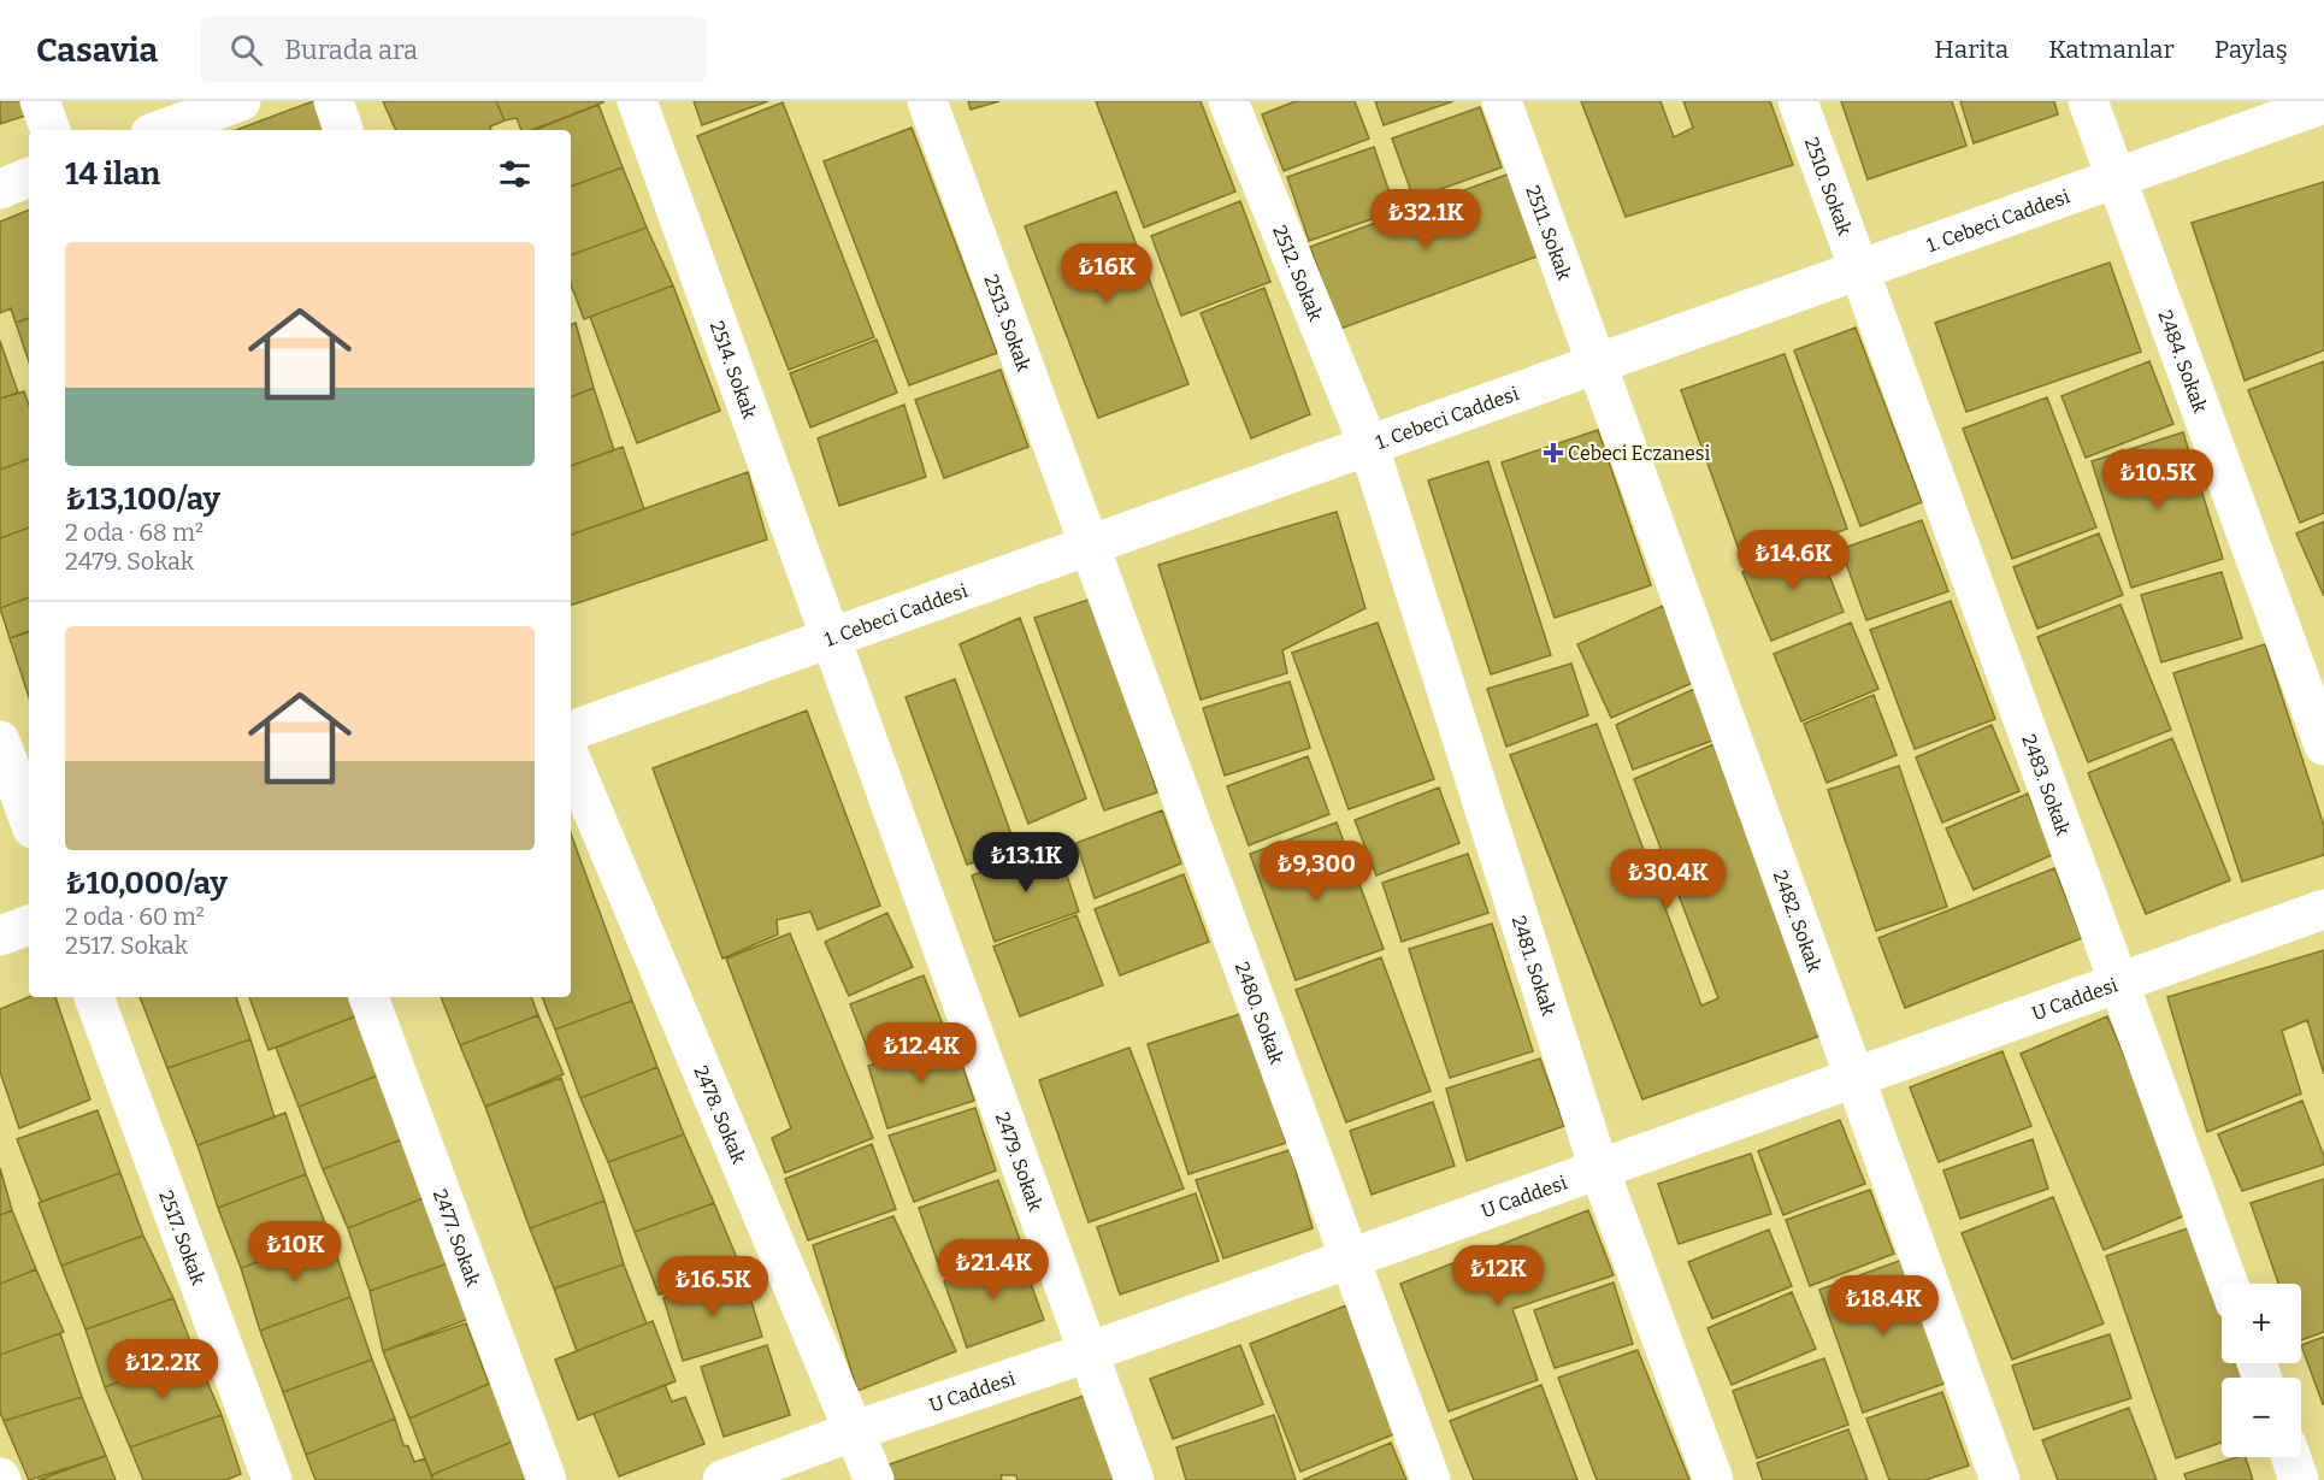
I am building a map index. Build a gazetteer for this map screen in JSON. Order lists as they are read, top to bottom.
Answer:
{
  "streets": {
    "street": [
      "2510. Sokak",
      "1. Cebeci Caddesi",
      "2511. Sokak",
      "2512. Sokak",
      "2513. Sokak",
      "2484. Sokak",
      "2514. Sokak",
      "2483. Sokak",
      "2482. Sokak",
      "2481. Sokak",
      "U Caddesi",
      "2480. Sokak",
      "2478. Sokak",
      "2479. Sokak",
      "2517. Sokak",
      "2477. Sokak"
    ]
  },
  "crossings": [
    ["2510. Sokak", "1. Cebeci Caddesi"],
    ["2510. Sokak", "2483. Sokak"],
    ["1. Cebeci Caddesi", "2511. Sokak"],
    ["1. Cebeci Caddesi", "2512. Sokak"],
    ["1. Cebeci Caddesi", "2513. Sokak"],
    ["1. Cebeci Caddesi", "2484. Sokak"],
    ["1. Cebeci Caddesi", "2514. Sokak"],
    ["1. Cebeci Caddesi", "2483. Sokak"],
    ["1. Cebeci Caddesi", "2482. Sokak"],
    ["1. Cebeci Caddesi", "2481. Sokak"],
    ["1. Cebeci Caddesi", "2480. Sokak"],
    ["1. Cebeci Caddesi", "2479. Sokak"],
    ["2511. Sokak", "2482. Sokak"],
    ["2512. Sokak", "2481. Sokak"],
    ["2513. Sokak", "2480. Sokak"],
    ["2514. Sokak", "2479. Sokak"],
    ["2483. Sokak", "U Caddesi"],
    ["2482. Sokak", "U Caddesi"],
    ["2481. Sokak", "U Caddesi"],
    ["U Caddesi", "2480. Sokak"],
    ["U Caddesi", "2478. Sokak"],
    ["U Caddesi", "2479. Sokak"]
  ],
  "places": {
    "health": ["Cebeci Eczanesi"]
  },
  "page": {
    "header": "Casavia",
    "search": "Burada ara",
    "nav": ["Harita", "Katmanlar", "Paylaş"],
    "heading": "14 ilan",
    "price": [
      "₺32.1K",
      "₺16K",
      "₺10.5K",
      "₺14.6K",
      "₺13.1K",
      "₺9,300",
      "₺30.4K",
      "₺12.4K",
      "₺10K",
      "₺21.4K",
      "₺12K",
      "₺16.5K",
      "₺18.4K",
      "₺12.2K"
    ],
    "list": [
      {
        "name": "₺13,100/ay",
        "note": "2 oda · 68 m² · 2479. Sokak"
      },
      {
        "name": "₺10,000/ay",
        "note": "2 oda · 60 m² · 2517. Sokak"
      }
    ],
    "map_buttons": ["+", "−"]
  }
}
